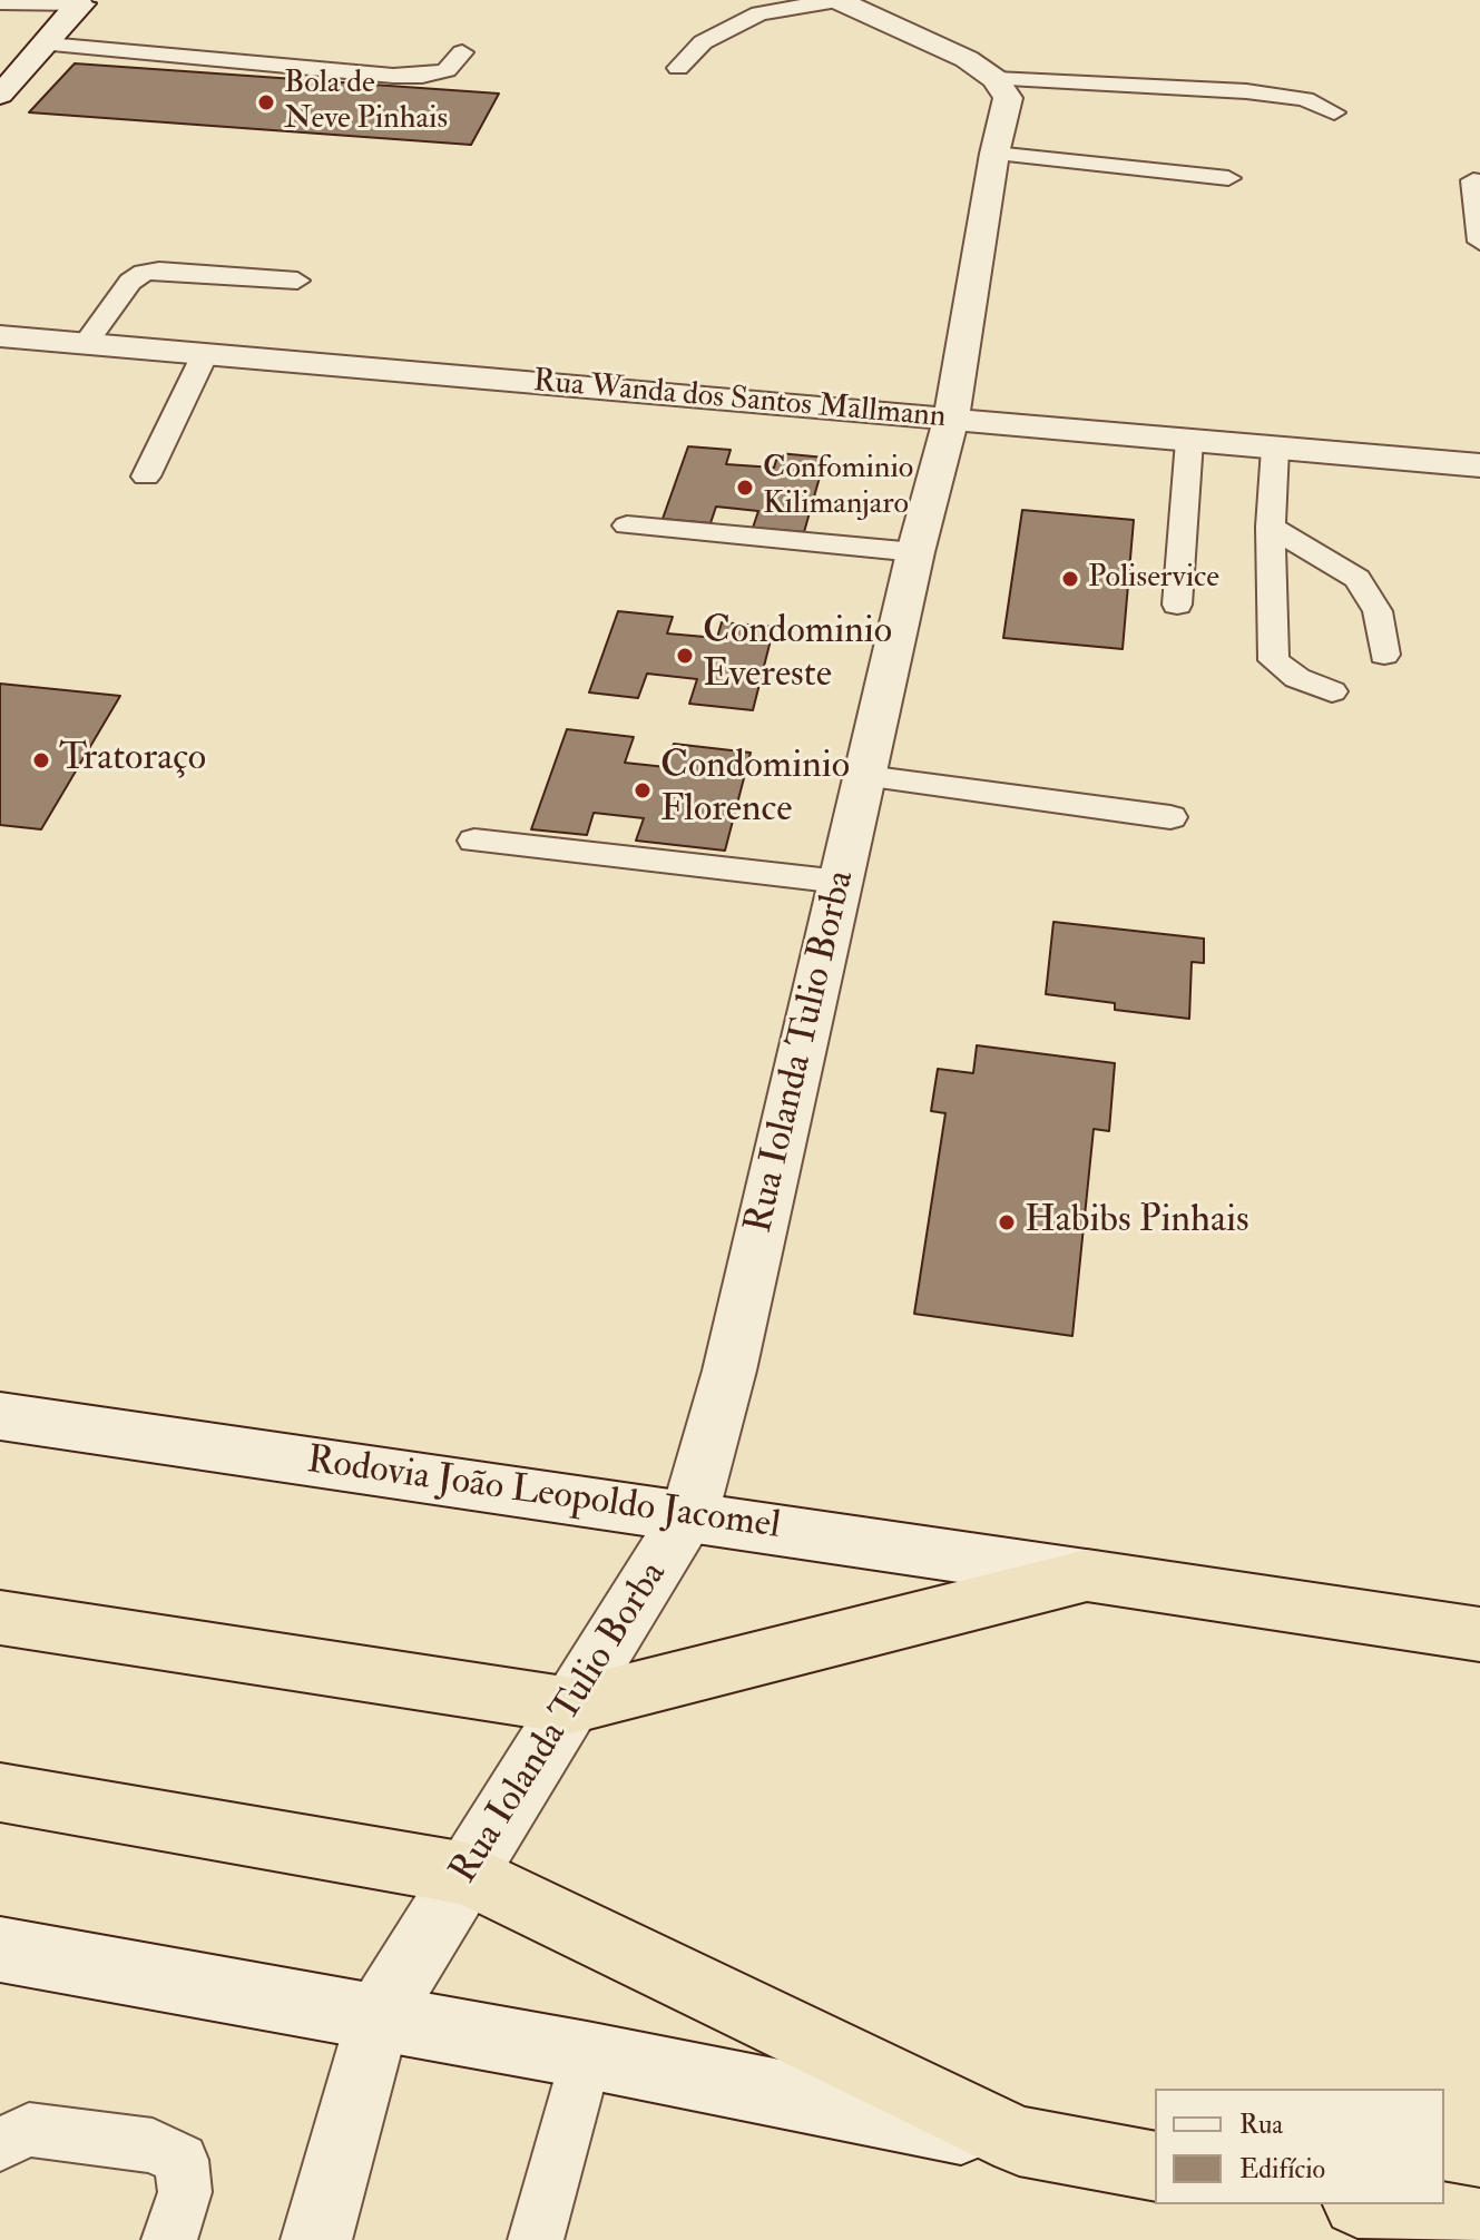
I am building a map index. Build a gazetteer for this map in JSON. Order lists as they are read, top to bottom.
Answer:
{
  "streets": {
    "highway": ["Rodovia João Leopoldo Jacomel"],
    "street": ["Rua Wanda dos Santos Mallmann", "Rua Iolanda Tulio Borba"]
  },
  "crossings": [
    ["Rua Wanda dos Santos Mallmann", "Rua Iolanda Tulio Borba"],
    ["Rua Iolanda Tulio Borba", "Rodovia João Leopoldo Jacomel"]
  ],
  "places": [
    "Bola de Neve Pinhais",
    "Confominio Kilimanjaro",
    "Poliservice",
    "Condominio Evereste",
    "Tratoraço",
    "Condominio Florence",
    "Habibs Pinhais"
  ],
  "legend": ["Rua", "Edifício"]
}
